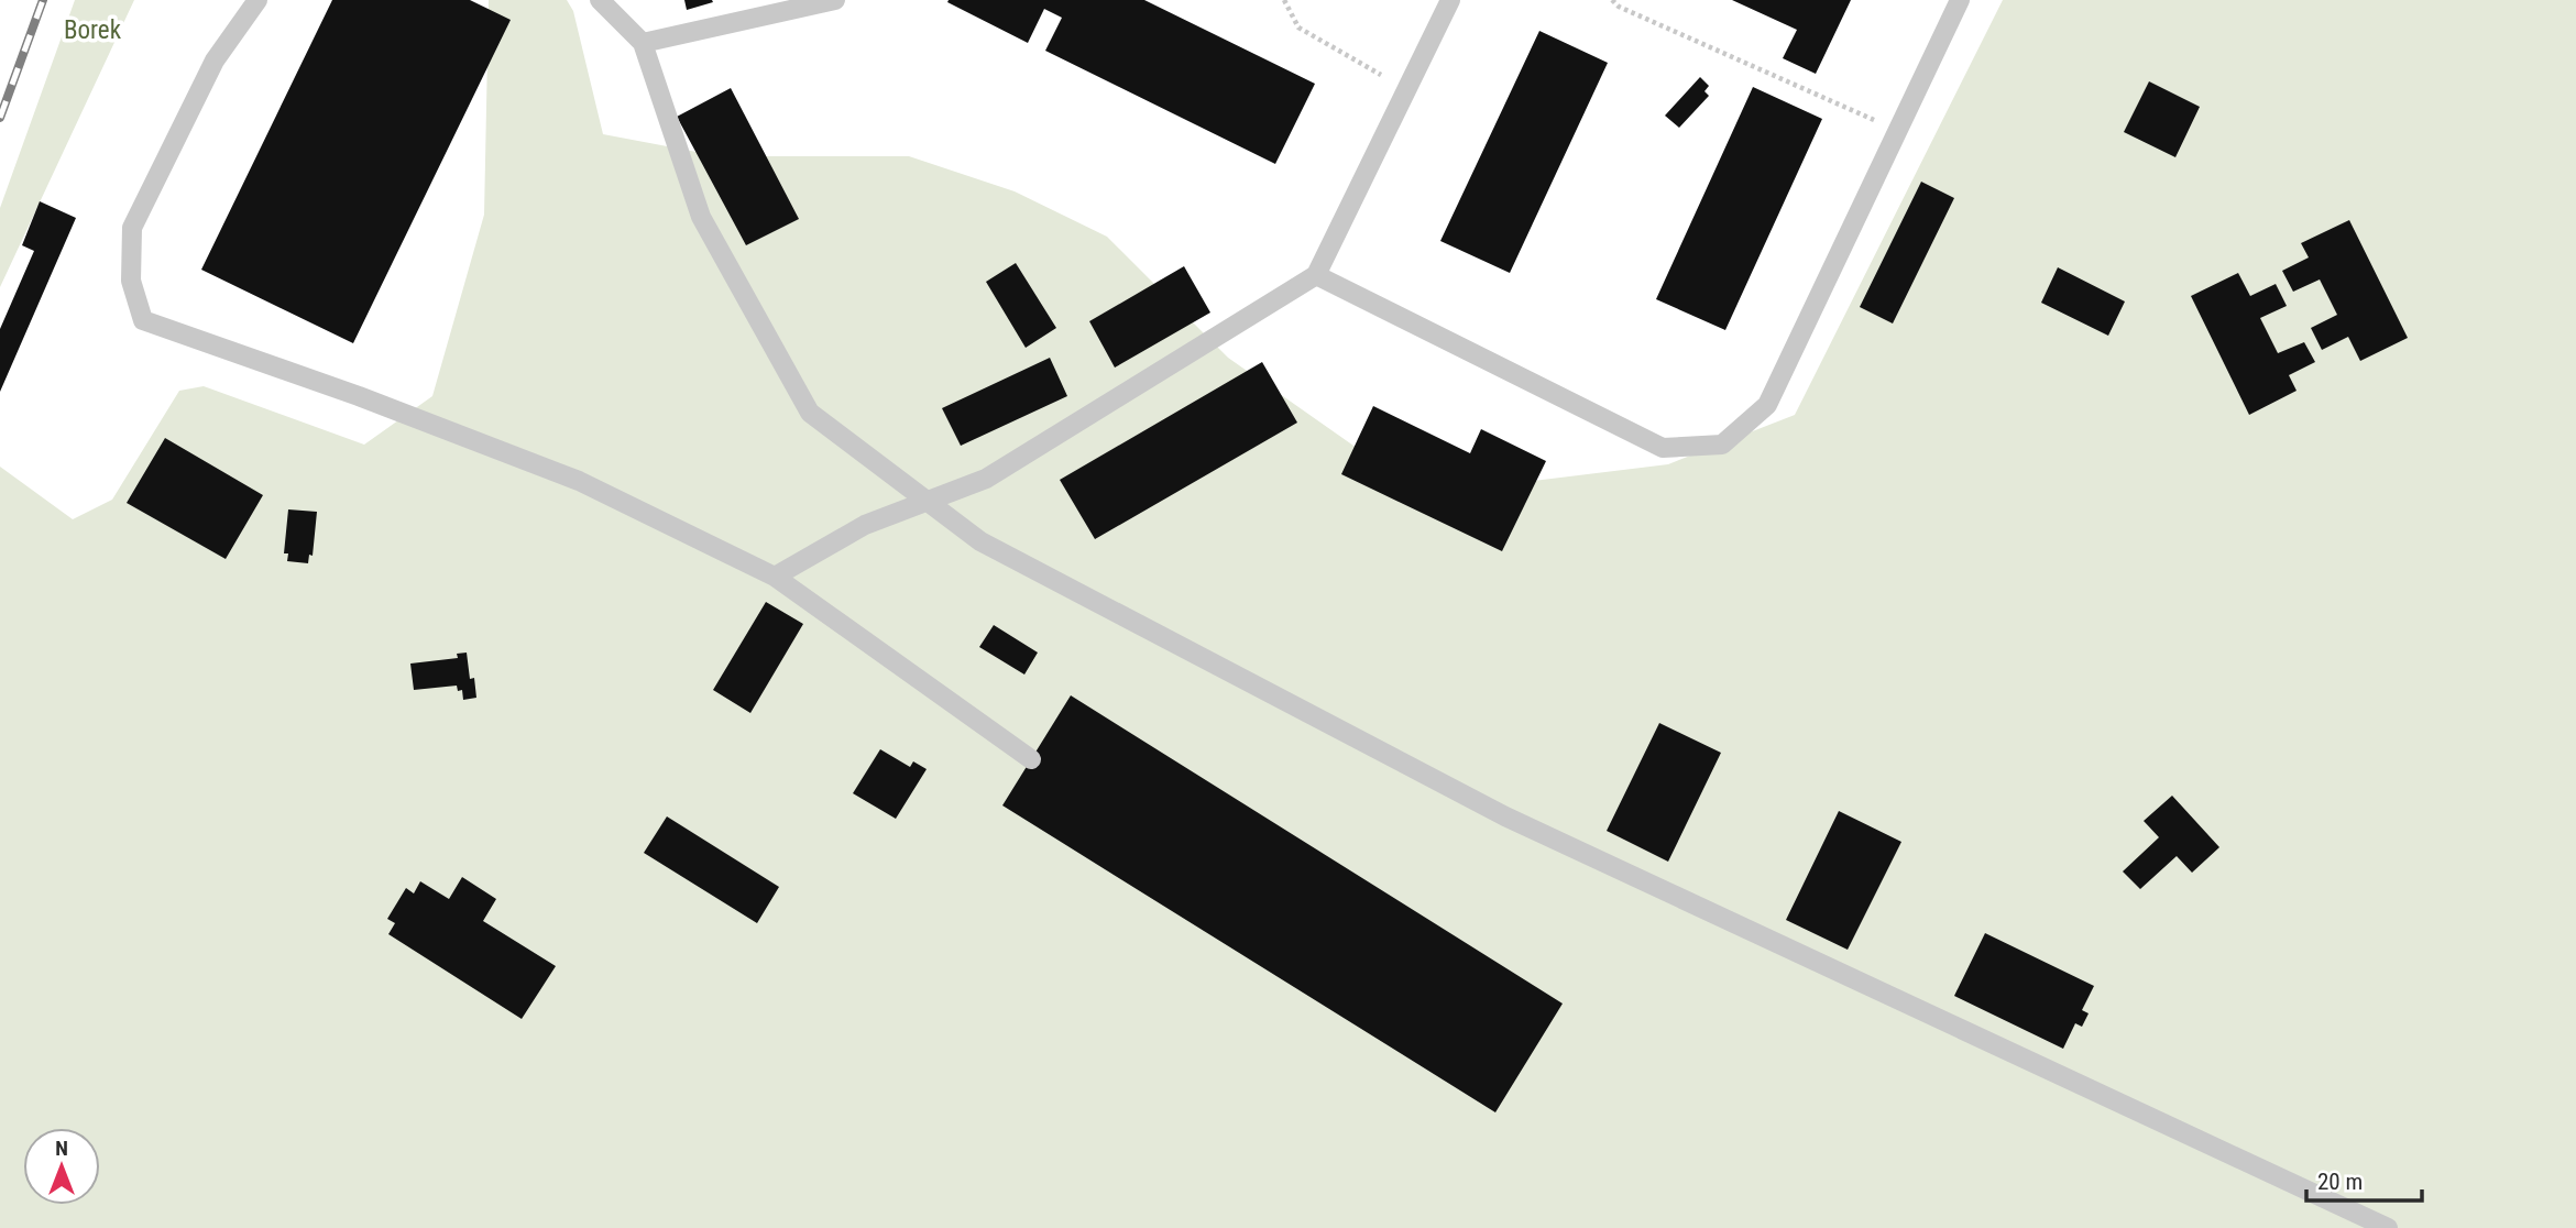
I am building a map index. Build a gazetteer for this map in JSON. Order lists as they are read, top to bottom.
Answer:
{
  "parks": ["Borek"],
  "scale_bar": "20 m",
  "north": "top"
}
